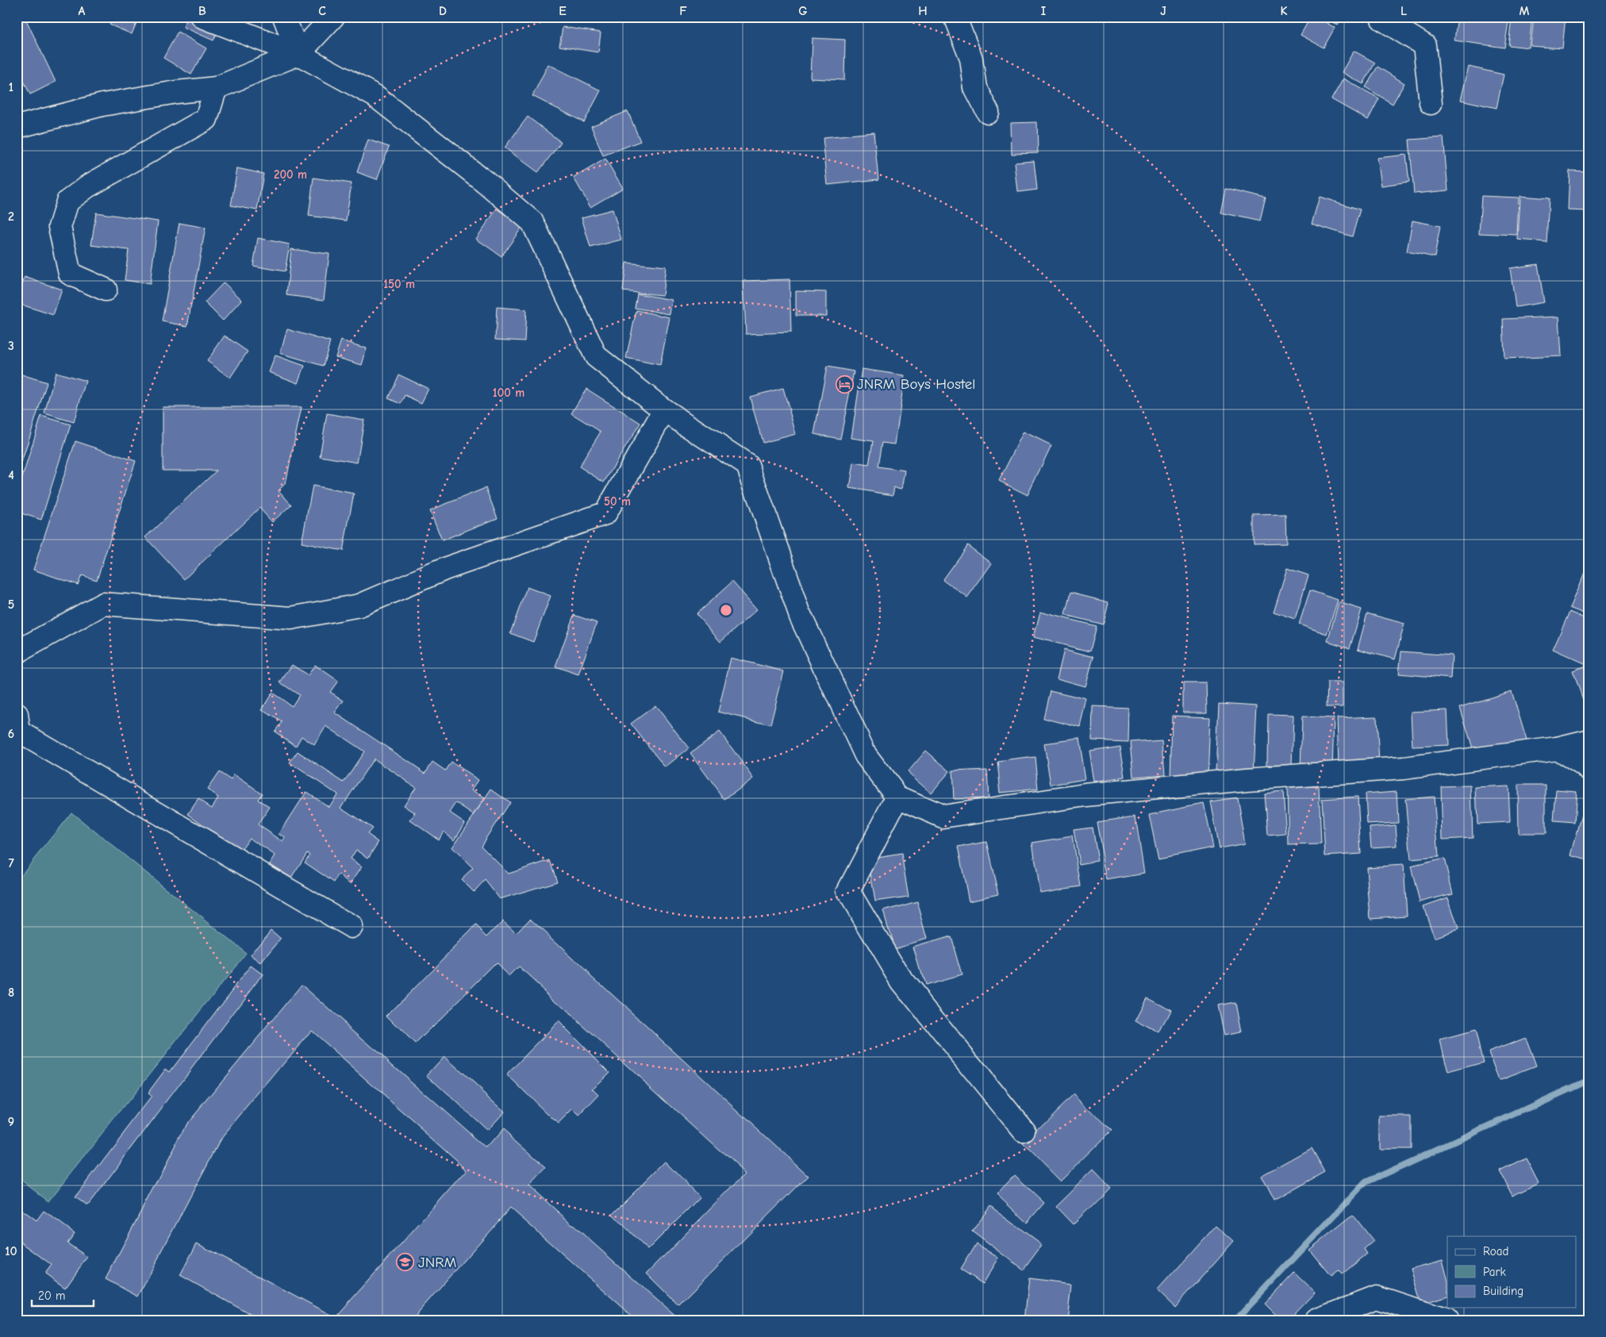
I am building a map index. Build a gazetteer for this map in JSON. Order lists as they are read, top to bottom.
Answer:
{
  "places": {
    "hotel": ["JNRM Boys Hostel"],
    "school or university": ["JNRM"]
  },
  "legend": ["Road", "Park", "Building"],
  "scale_bar": "20 m",
  "grid": {
    "columns": [
      "A",
      "B",
      "C",
      "D",
      "E",
      "F",
      "G",
      "H",
      "I",
      "J",
      "K",
      "L",
      "M"
    ],
    "rows": [
      "1",
      "2",
      "3",
      "4",
      "5",
      "6",
      "7",
      "8",
      "9",
      "10"
    ]
  },
  "rings": [
    "200 m",
    "150 m",
    "100 m",
    "50 m"
  ]
}
